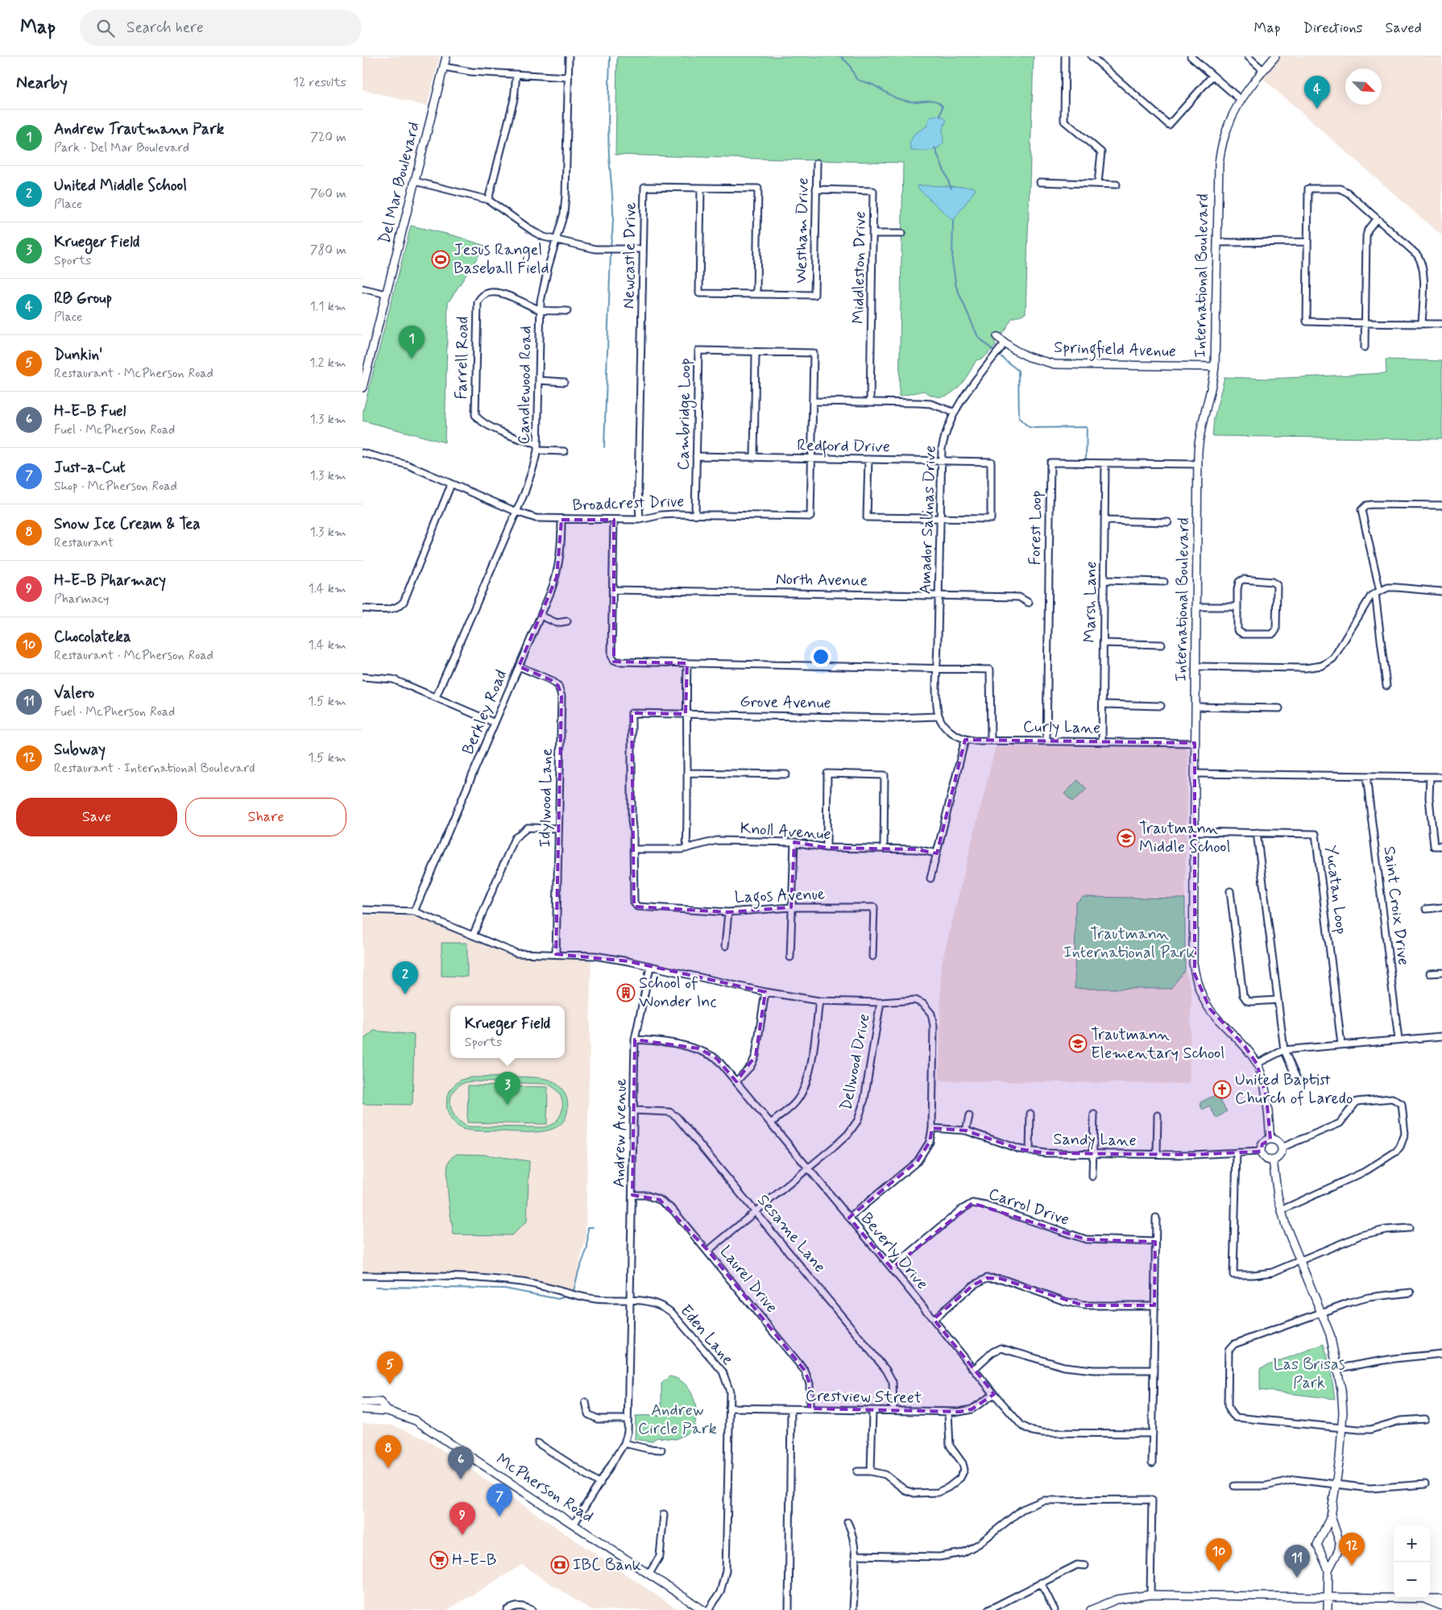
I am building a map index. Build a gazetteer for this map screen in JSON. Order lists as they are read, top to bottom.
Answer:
{
  "streets": {
    "main road": [
      "Del Mar Boulevard",
      "International Boulevard",
      "Springfield Avenue",
      "McPherson Road"
    ],
    "street": [
      "Westham Drive",
      "Newcastle Drive",
      "Middleston Drive",
      "Farrell Road",
      "Candlewood Road",
      "Cambridge Loop",
      "Redford Drive",
      "Broadcrest Drive",
      "Amador Salinas Drive",
      "Forest Loop",
      "North Avenue",
      "Marsh Lane",
      "Grove Avenue",
      "Berkley Road",
      "Curly Lane",
      "Idylwood Lane",
      "Knoll Avenue",
      "Yucatan Loop",
      "Lagos Avenue",
      "Saint Croix Drive",
      "Dellwood Drive",
      "Andrew Avenue",
      "Sandy Lane",
      "Carrol Drive",
      "Sesame Lane",
      "Beverly Drive",
      "Laurel Drive",
      "Eden Lane",
      "Crestview Street"
    ]
  },
  "crossings": [
    ["Westham Drive", "Newcastle Drive"],
    ["Westham Drive", "Middleston Drive"],
    ["Newcastle Drive", "Broadcrest Drive"],
    ["International Boulevard", "Springfield Avenue"],
    ["International Boulevard", "Forest Loop"],
    ["International Boulevard", "Curly Lane"],
    ["International Boulevard", "Yucatan Loop"],
    ["International Boulevard", "Sandy Lane"],
    ["Springfield Avenue", "Amador Salinas Drive"],
    ["Farrell Road", "Candlewood Road"],
    ["Candlewood Road", "Broadcrest Drive"],
    ["Cambridge Loop", "Redford Drive"],
    ["Cambridge Loop", "Broadcrest Drive"],
    ["Redford Drive", "Amador Salinas Drive"],
    ["Broadcrest Drive", "Berkley Road"],
    ["Amador Salinas Drive", "North Avenue"],
    ["Amador Salinas Drive", "Grove Avenue"],
    ["Forest Loop", "Marsh Lane"],
    ["Forest Loop", "Curly Lane"],
    ["Marsh Lane", "Curly Lane"],
    ["Grove Avenue", "Knoll Avenue"],
    ["Grove Avenue", "Lagos Avenue"],
    ["Berkley Road", "Idylwood Lane"],
    ["Knoll Avenue", "Lagos Avenue"],
    ["Dellwood Drive", "Sesame Lane"],
    ["Dellwood Drive", "Beverly Drive"],
    ["Dellwood Drive", "Laurel Drive"],
    ["Andrew Avenue", "Sesame Lane"],
    ["Andrew Avenue", "Beverly Drive"],
    ["Andrew Avenue", "Laurel Drive"],
    ["Andrew Avenue", "Eden Lane"],
    ["Carrol Drive", "Beverly Drive"],
    ["Sesame Lane", "Crestview Street"],
    ["Beverly Drive", "Crestview Street"],
    ["Laurel Drive", "Crestview Street"],
    ["Eden Lane", "Crestview Street"]
  ],
  "parks": ["Trautmann International Park", "Las Brisas Park", "Andrew Circle Park"],
  "places": {
    "sports": ["Jesus Rangel Baseball Field"],
    "school or university": ["Trautmann Middle School", "Trautmann Elementary School"],
    "building": ["School of Wonder Inc"],
    "church": ["United Baptist Church of Laredo"],
    "supermarket": ["H-E-B"],
    "bank": ["IBC Bank"]
  },
  "north": "bottom right",
  "page": {
    "header": "Map",
    "search": "Search here",
    "nav": ["Map", "Directions", "Saved"],
    "heading": ["Nearby", "12 results"],
    "pins": [
      "4",
      "1",
      "2",
      "3",
      "5",
      "8",
      "6",
      "7",
      "9",
      "12",
      "10",
      "11"
    ],
    "list": [
      {
        "mark": "1",
        "name": "Andrew Trautmann Park",
        "note": "Park · Del Mar Boulevard",
        "value": "720 m"
      },
      {
        "mark": "2",
        "name": "United Middle School",
        "note": "Place",
        "value": "760 m"
      },
      {
        "mark": "3",
        "name": "Krueger Field",
        "note": "Sports",
        "value": "780 m"
      },
      {
        "mark": "4",
        "name": "RB Group",
        "note": "Place",
        "value": "1.1 km"
      },
      {
        "mark": "5",
        "name": "Dunkin'",
        "note": "Restaurant · McPherson Road",
        "value": "1.2 km"
      },
      {
        "mark": "6",
        "name": "H-E-B Fuel",
        "note": "Fuel · McPherson Road",
        "value": "1.3 km"
      },
      {
        "mark": "7",
        "name": "Just-a-Cut",
        "note": "Shop · McPherson Road",
        "value": "1.3 km"
      },
      {
        "mark": "8",
        "name": "Snow Ice Cream & Tea",
        "note": "Restaurant",
        "value": "1.3 km"
      },
      {
        "mark": "9",
        "name": "H-E-B Pharmacy",
        "note": "Pharmacy",
        "value": "1.4 km"
      },
      {
        "mark": "10",
        "name": "Chocolateka",
        "note": "Restaurant · McPherson Road",
        "value": "1.4 km"
      },
      {
        "mark": "11",
        "name": "Valero",
        "note": "Fuel · McPherson Road",
        "value": "1.5 km"
      },
      {
        "mark": "12",
        "name": "Subway",
        "note": "Restaurant · International Boulevard",
        "value": "1.5 km"
      }
    ],
    "buttons": ["Save", "Share"],
    "popup": ["Krueger Field", "Sports"],
    "map_buttons": ["+", "−"]
  }
}
